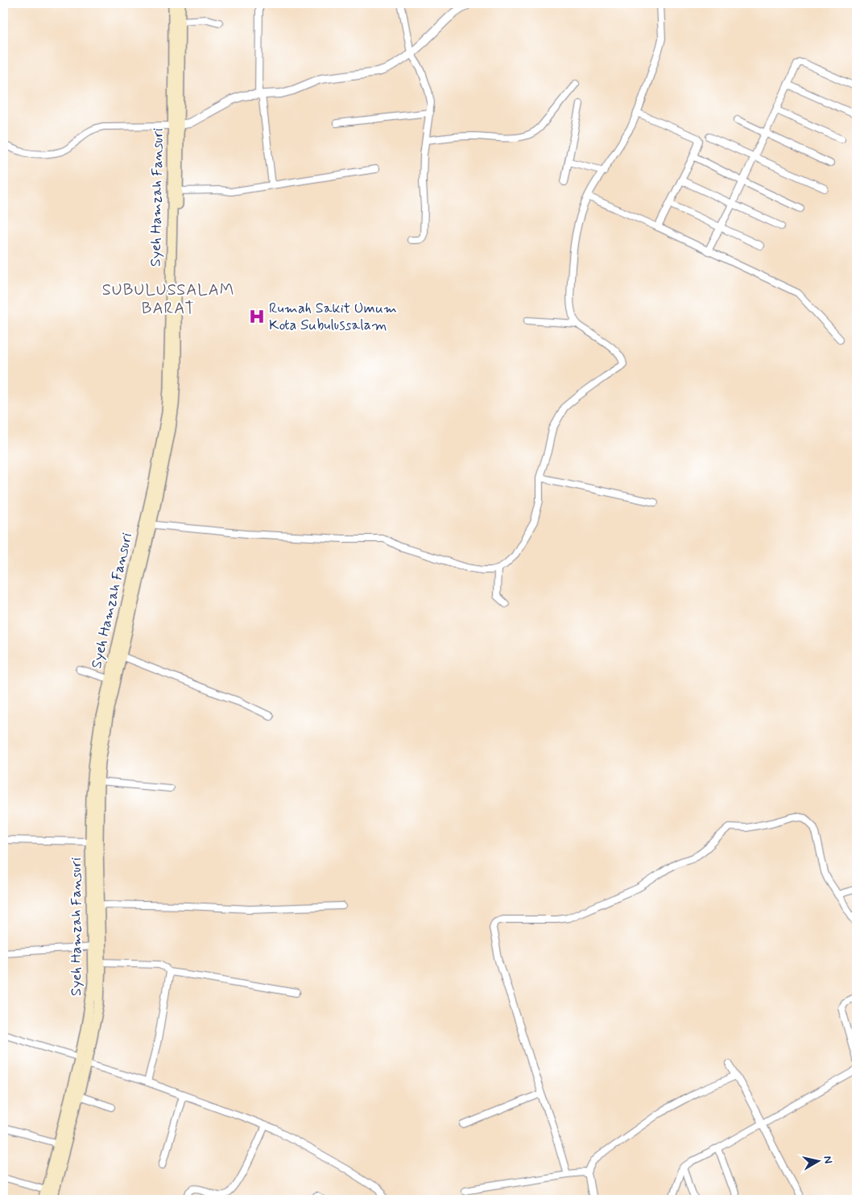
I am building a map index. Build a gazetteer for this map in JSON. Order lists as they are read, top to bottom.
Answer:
{
  "streets": {
    "main road": ["Syeh Hamzah Fansuri"]
  },
  "districts": ["SUBULUSSALAM BARAT"],
  "places": {
    "hospital": ["Rumah Sakit Umum Kota Subulussalam"]
  },
  "north": "right"
}
